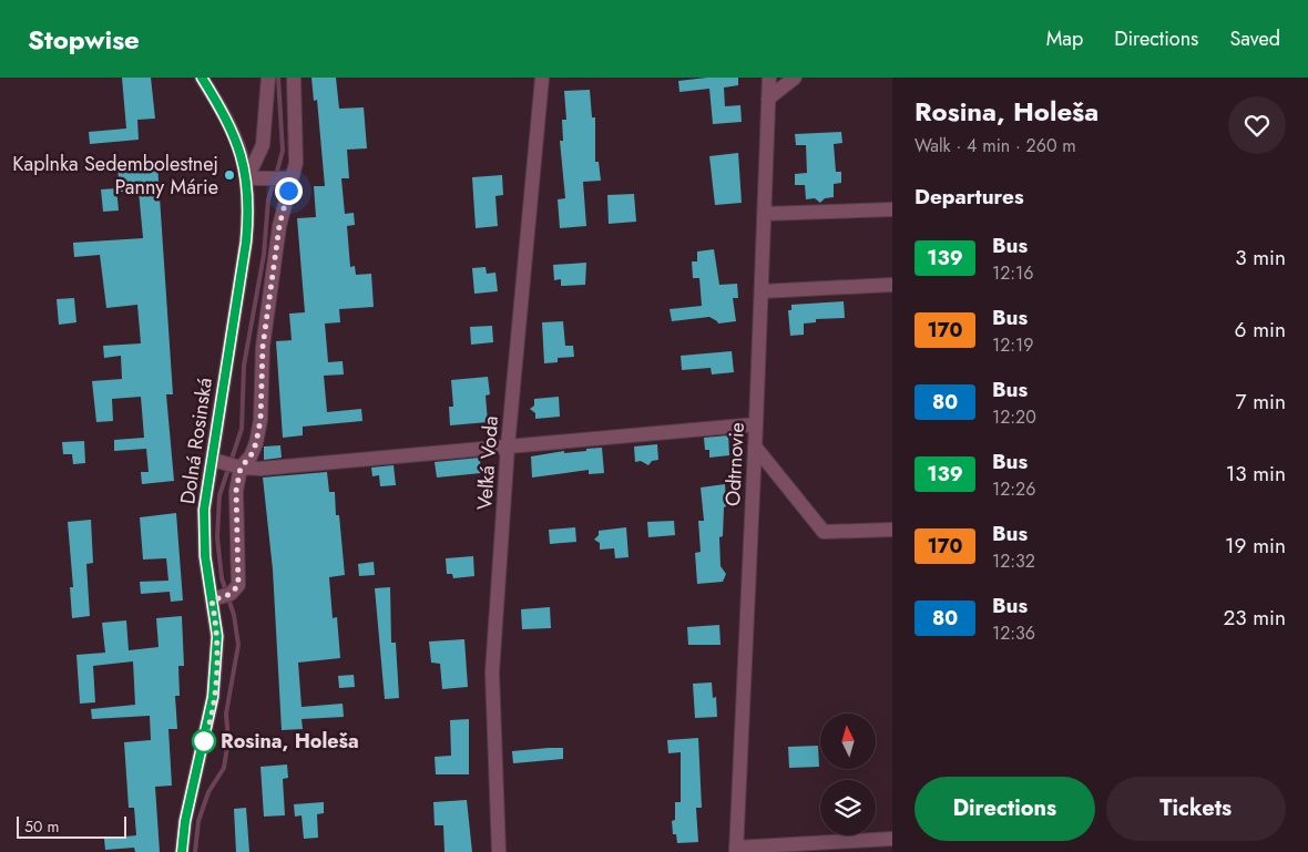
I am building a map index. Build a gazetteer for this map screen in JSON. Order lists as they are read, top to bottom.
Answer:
{
  "streets": {
    "street": ["Dolná Rosinská", "Veľká Voda", "Odtrnovie"]
  },
  "places": ["Kaplnka Sedembolestnej Panny Márie", "Rosina, Holeša"],
  "lines": ["bus line 139"],
  "scale_bar": "50 m",
  "north": "top",
  "page": {
    "header": "Stopwise",
    "nav": ["Map", "Directions", "Saved"],
    "heading": [
      ["Rosina, Holeša", "Walk · 4 min · 260 m"],
      "Departures"
    ],
    "list": [
      {
        "mark": "139",
        "name": "Bus",
        "note": "12:16",
        "value": "3 min"
      },
      {
        "mark": "170",
        "name": "Bus",
        "note": "12:19",
        "value": "6 min"
      },
      {
        "mark": "80",
        "name": "Bus",
        "note": "12:20",
        "value": "7 min"
      },
      {
        "mark": "139",
        "name": "Bus",
        "note": "12:26",
        "value": "13 min"
      },
      {
        "mark": "170",
        "name": "Bus",
        "note": "12:32",
        "value": "19 min"
      },
      {
        "mark": "80",
        "name": "Bus",
        "note": "12:36",
        "value": "23 min"
      }
    ],
    "buttons": ["Directions", "Tickets"],
    "scale": "50 m"
  }
}
